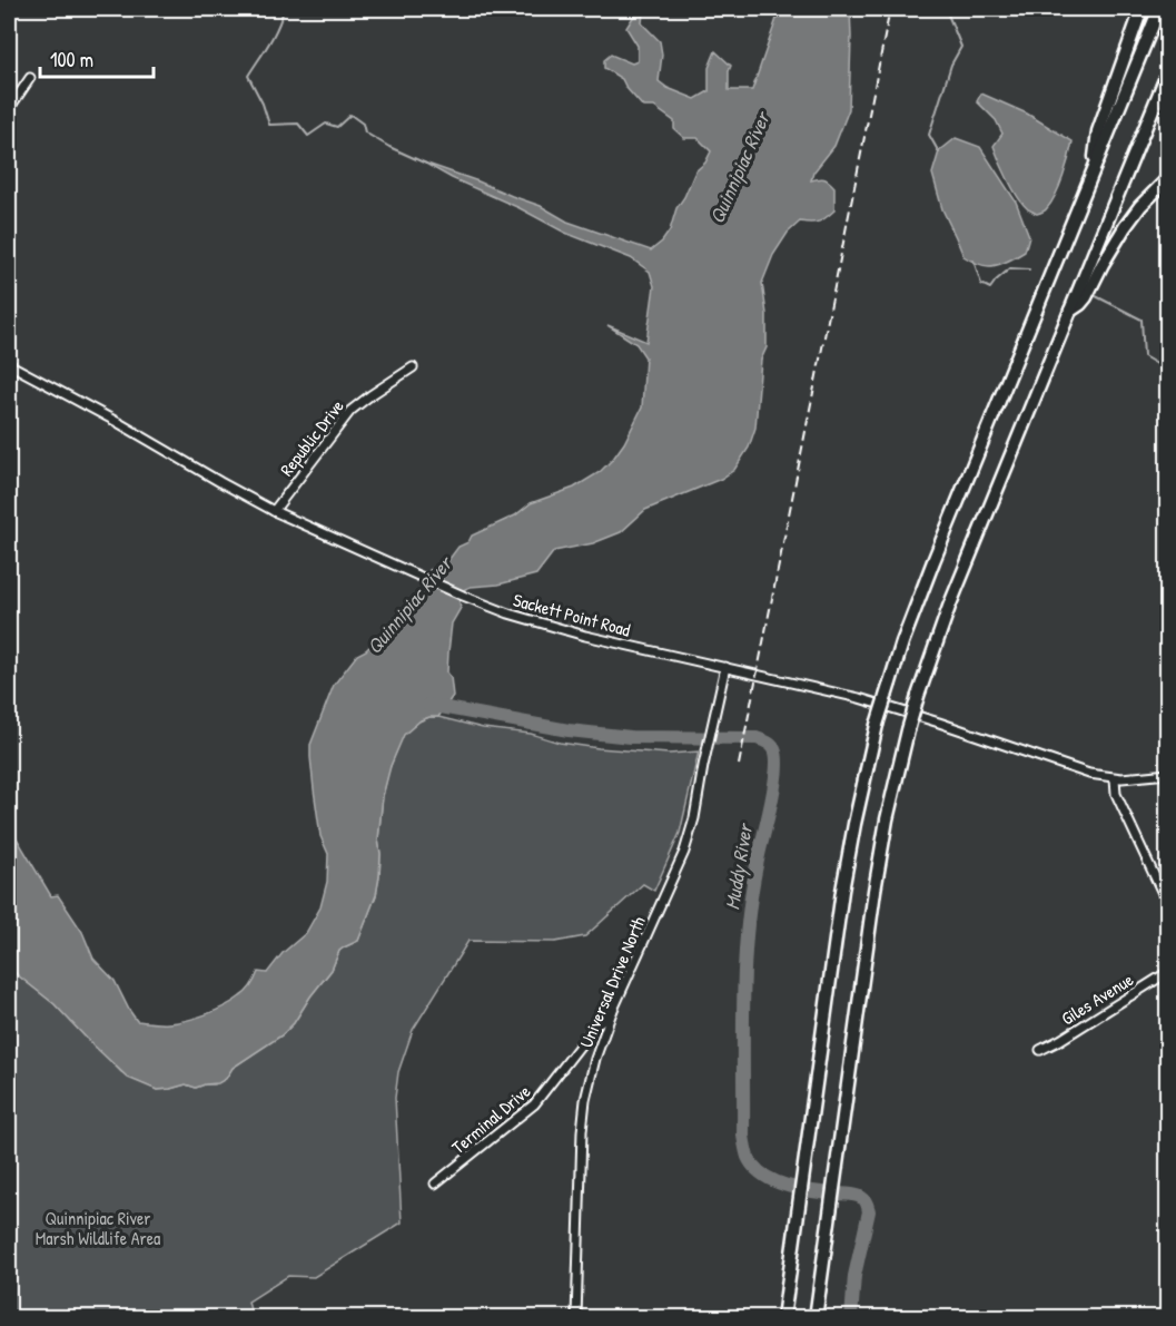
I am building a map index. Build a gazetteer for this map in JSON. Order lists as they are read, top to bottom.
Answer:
{
  "streets": {
    "street": [
      "Republic Drive",
      "Sackett Point Road",
      "Universal Drive North",
      "Giles Avenue",
      "Terminal Drive"
    ]
  },
  "crossings": [
    ["Republic Drive", "Sackett Point Road"],
    ["Sackett Point Road", "Universal Drive North"],
    ["Universal Drive North", "Terminal Drive"]
  ],
  "water": ["Quinnipiac River", "Muddy River"],
  "parks": ["Quinnipiac River Marsh Wildlife Area"],
  "scale_bar": "100 m"
}
